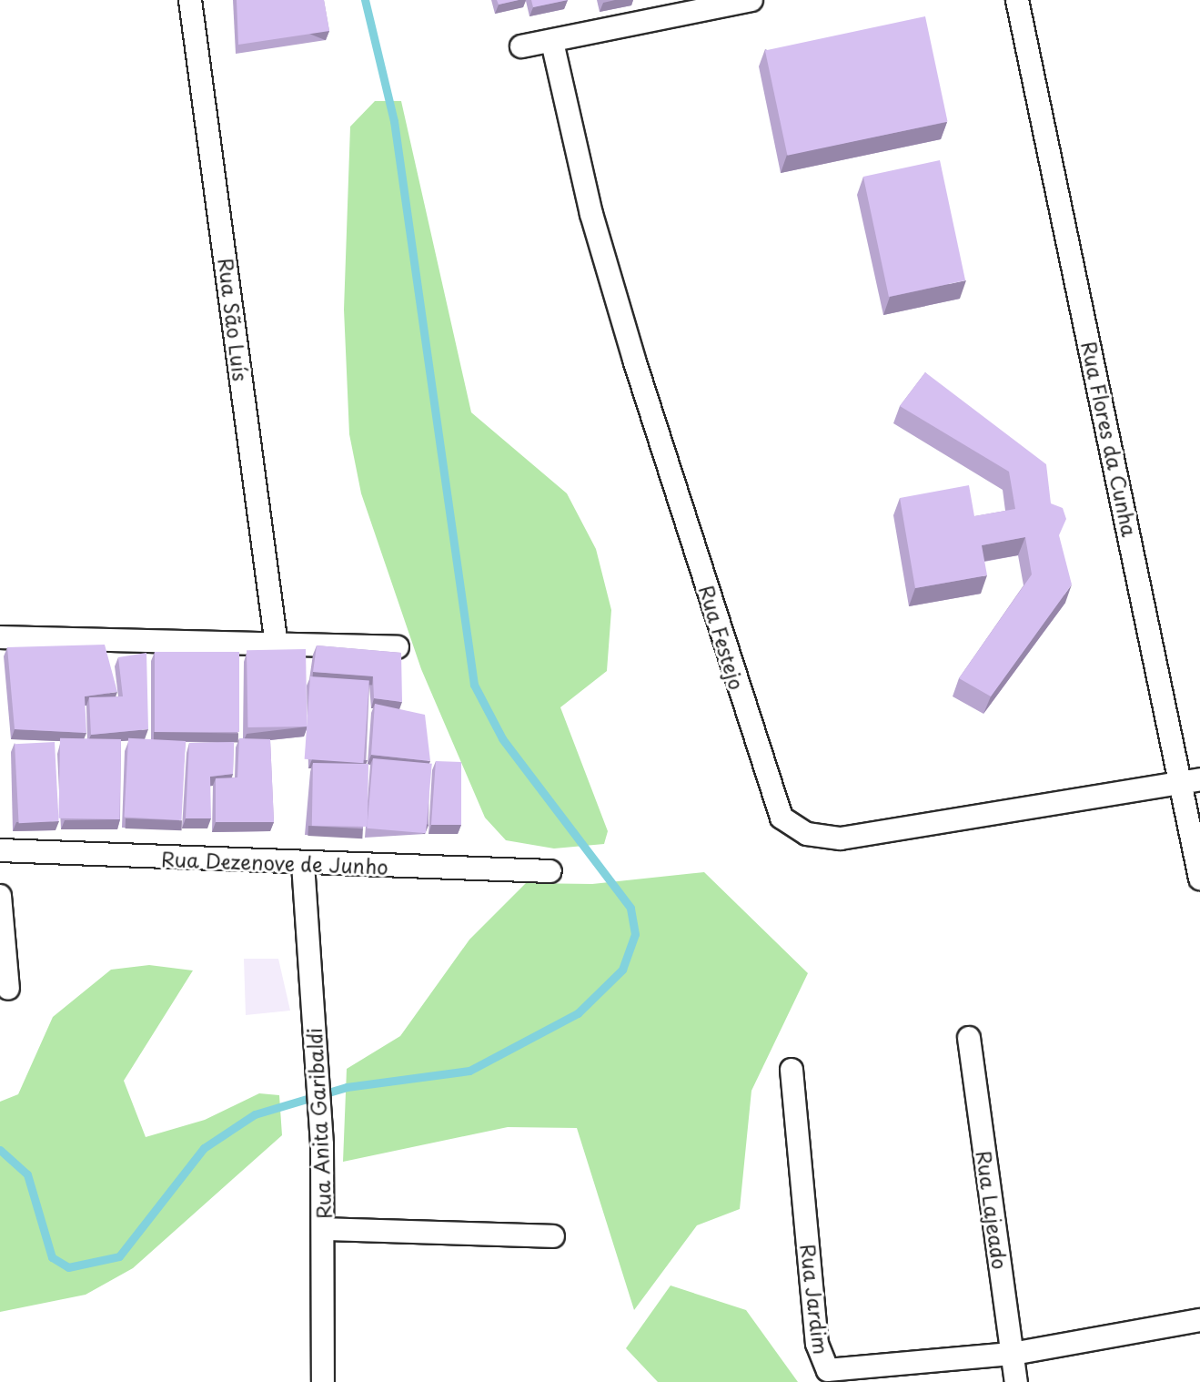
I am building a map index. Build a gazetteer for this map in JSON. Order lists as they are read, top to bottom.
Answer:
{
  "streets": {
    "street": [
      "Rua São Luís",
      "Rua Flores da Cunha",
      "Rua Festejo",
      "Rua Dezenove de Junho",
      "Rua Anita Garibaldi",
      "Rua Lajeado",
      "Rua Jardim"
    ]
  },
  "crossings": [
    ["Rua Flores da Cunha", "Rua Festejo"],
    ["Rua Dezenove de Junho", "Rua Anita Garibaldi"],
    ["Rua Lajeado", "Rua Jardim"]
  ]
}
